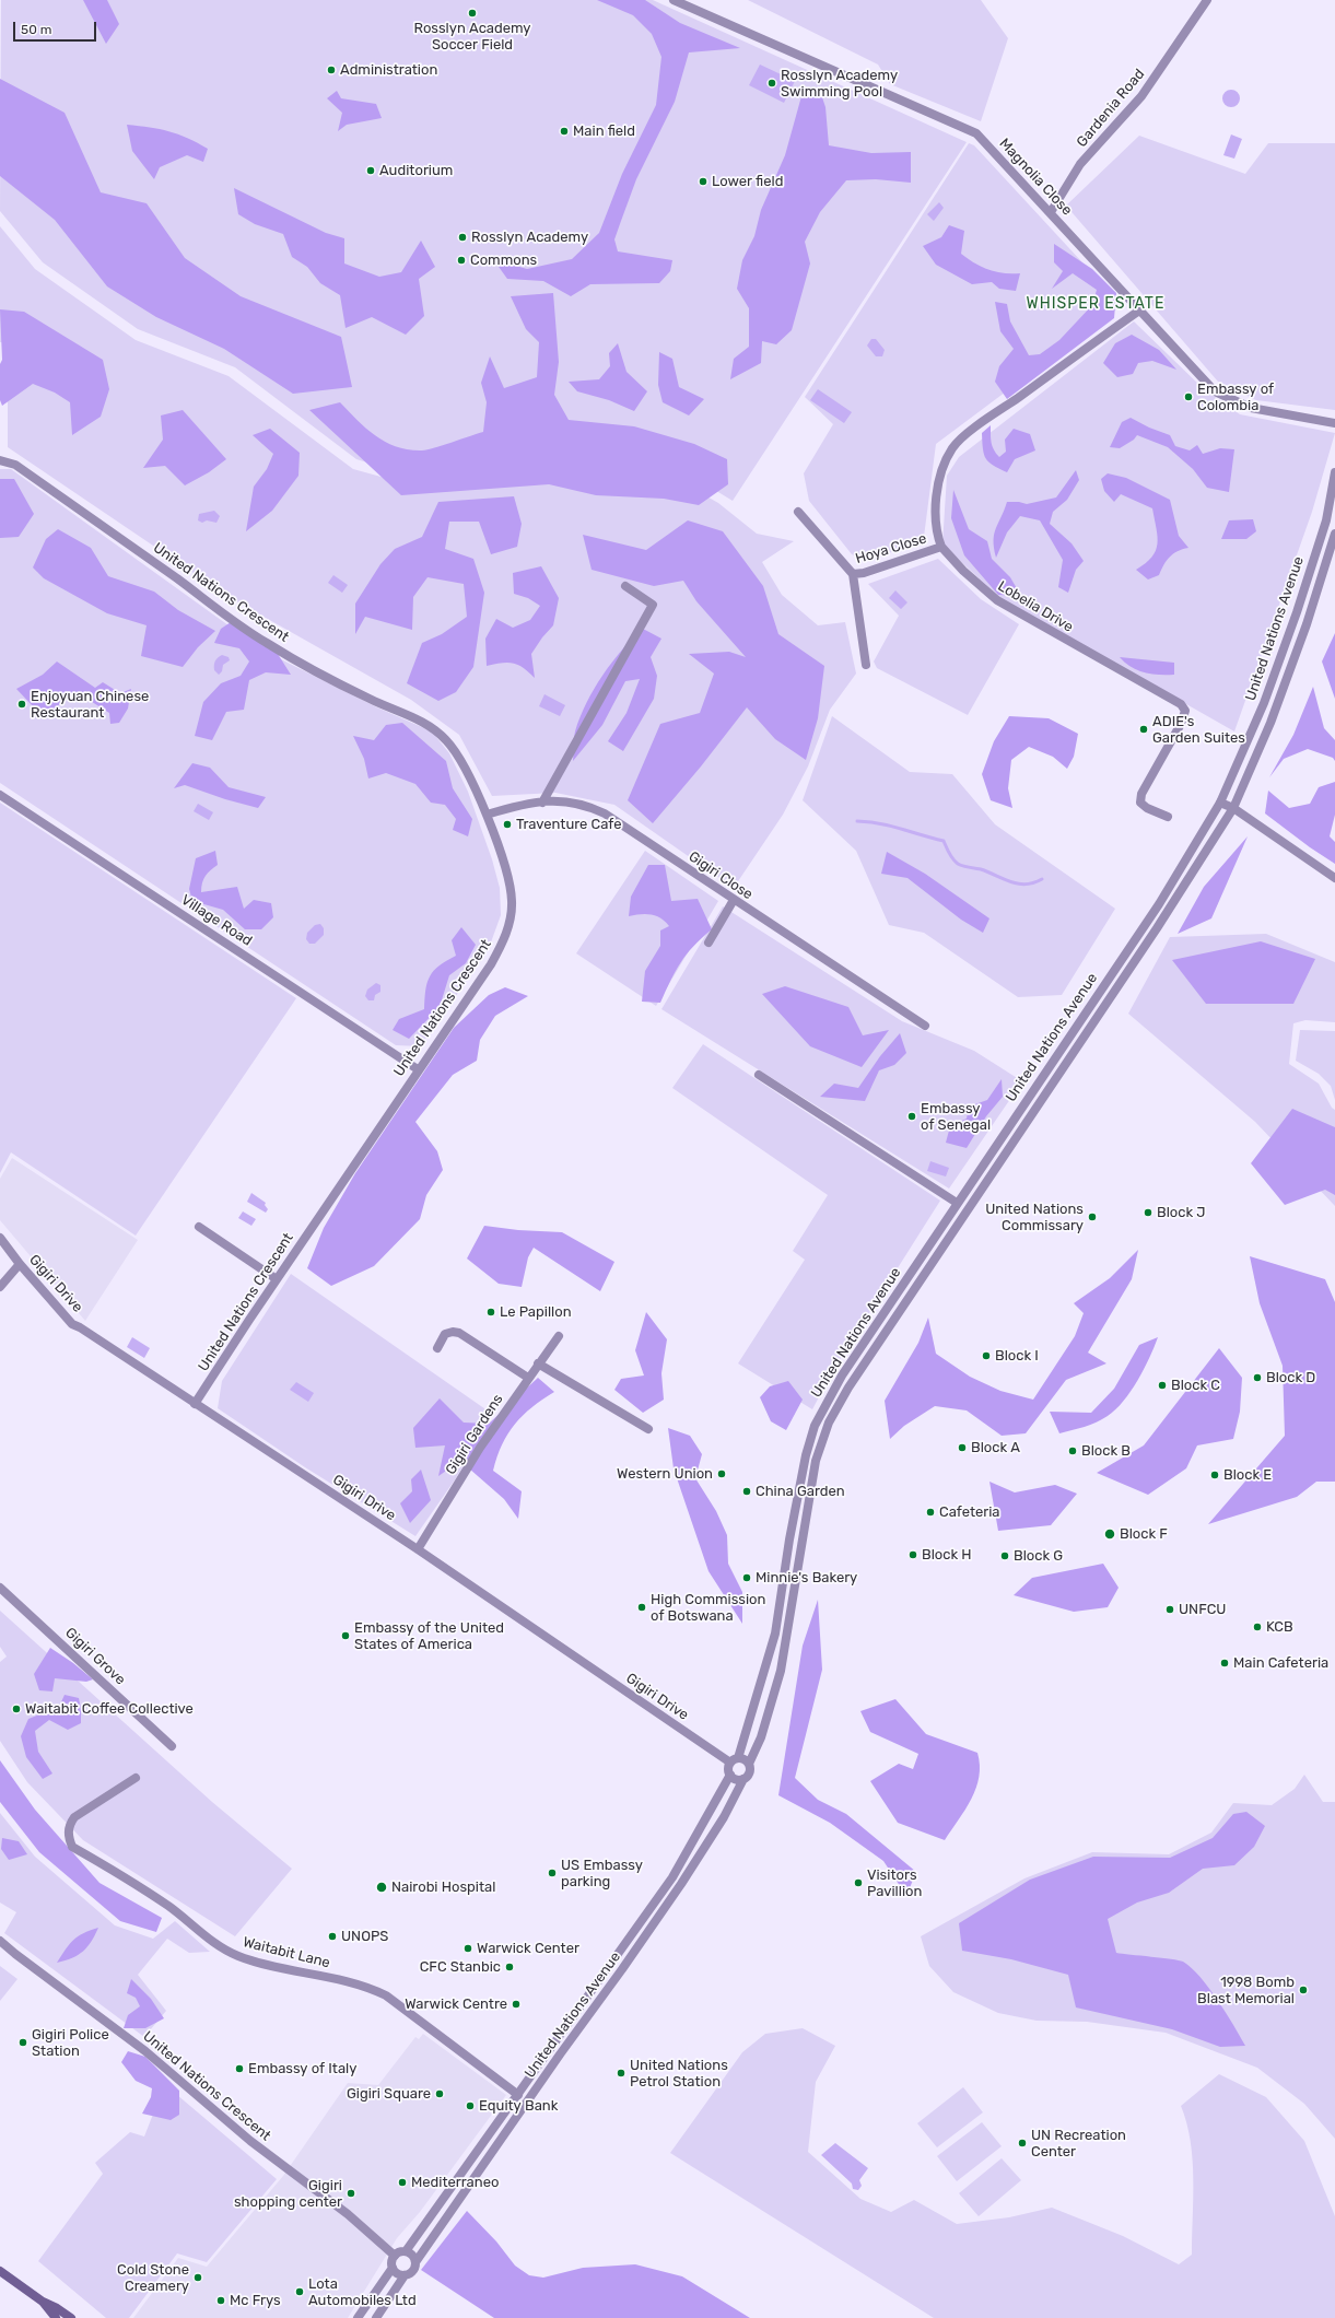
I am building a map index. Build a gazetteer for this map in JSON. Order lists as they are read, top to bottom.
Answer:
{
  "streets": {
    "street": [
      "Gardenia Road",
      "Magnolia Close",
      "Hoya Close",
      "United Nations Crescent",
      "Lobelia Drive",
      "United Nations Avenue",
      "Gigiri Close",
      "Village Road",
      "Gigiri Drive",
      "Gigiri Gardens",
      "Gigiri Grove",
      "Waitabit Lane"
    ]
  },
  "crossings": [
    ["Gardenia Road", "Magnolia Close"],
    ["Hoya Close", "Lobelia Drive"],
    ["United Nations Crescent", "United Nations Avenue"],
    ["United Nations Crescent", "Gigiri Close"],
    ["United Nations Crescent", "Village Road"],
    ["United Nations Crescent", "Gigiri Drive"],
    ["United Nations Avenue", "Gigiri Drive"],
    ["United Nations Avenue", "Waitabit Lane"],
    ["Gigiri Drive", "Gigiri Gardens"]
  ],
  "districts": ["WHISPER ESTATE"],
  "places": [
    "Rosslyn Academy Soccer Field",
    "Administration",
    "Rosslyn Academy Swimming Pool",
    "Main field",
    "Auditorium",
    "Lower field",
    "Rosslyn Academy",
    "Commons",
    "Embassy of Colombia",
    "Enjoyuan Chinese Restaurant",
    "ADIE's Garden Suites",
    "Traventure Cafe",
    "Embassy of Senegal",
    "Block J",
    "United Nations Commissary",
    "Le Papillon",
    "Block I",
    "Block D",
    "Block C",
    "Block A",
    "Block B",
    "Western Union",
    "Block E",
    "China Garden",
    "Cafeteria",
    "Block F",
    "Block H",
    "Block G",
    "Minnie's Bakery",
    "High Commission of Botswana",
    "UNFCU",
    "KCB",
    "Embassy of the United States of America",
    "Main Cafeteria",
    "Waitabit Coffee Collective",
    "US Embassy parking",
    "Visitors Pavillion",
    "Nairobi Hospital",
    "UNOPS",
    "Warwick Center",
    "CFC Stanbic",
    "1998 Bomb Blast Memorial",
    "Warwick Centre",
    "Gigiri Police Station",
    "Embassy of Italy",
    "United Nations Petrol Station",
    "Gigiri Square",
    "Equity Bank",
    "UN Recreation Center",
    "Mediterraneo",
    "Gigiri shopping center",
    "Cold Stone Creamery",
    "Lota Automobiles Ltd",
    "Mc Frys"
  ],
  "scale_bar": "50 m"
}
